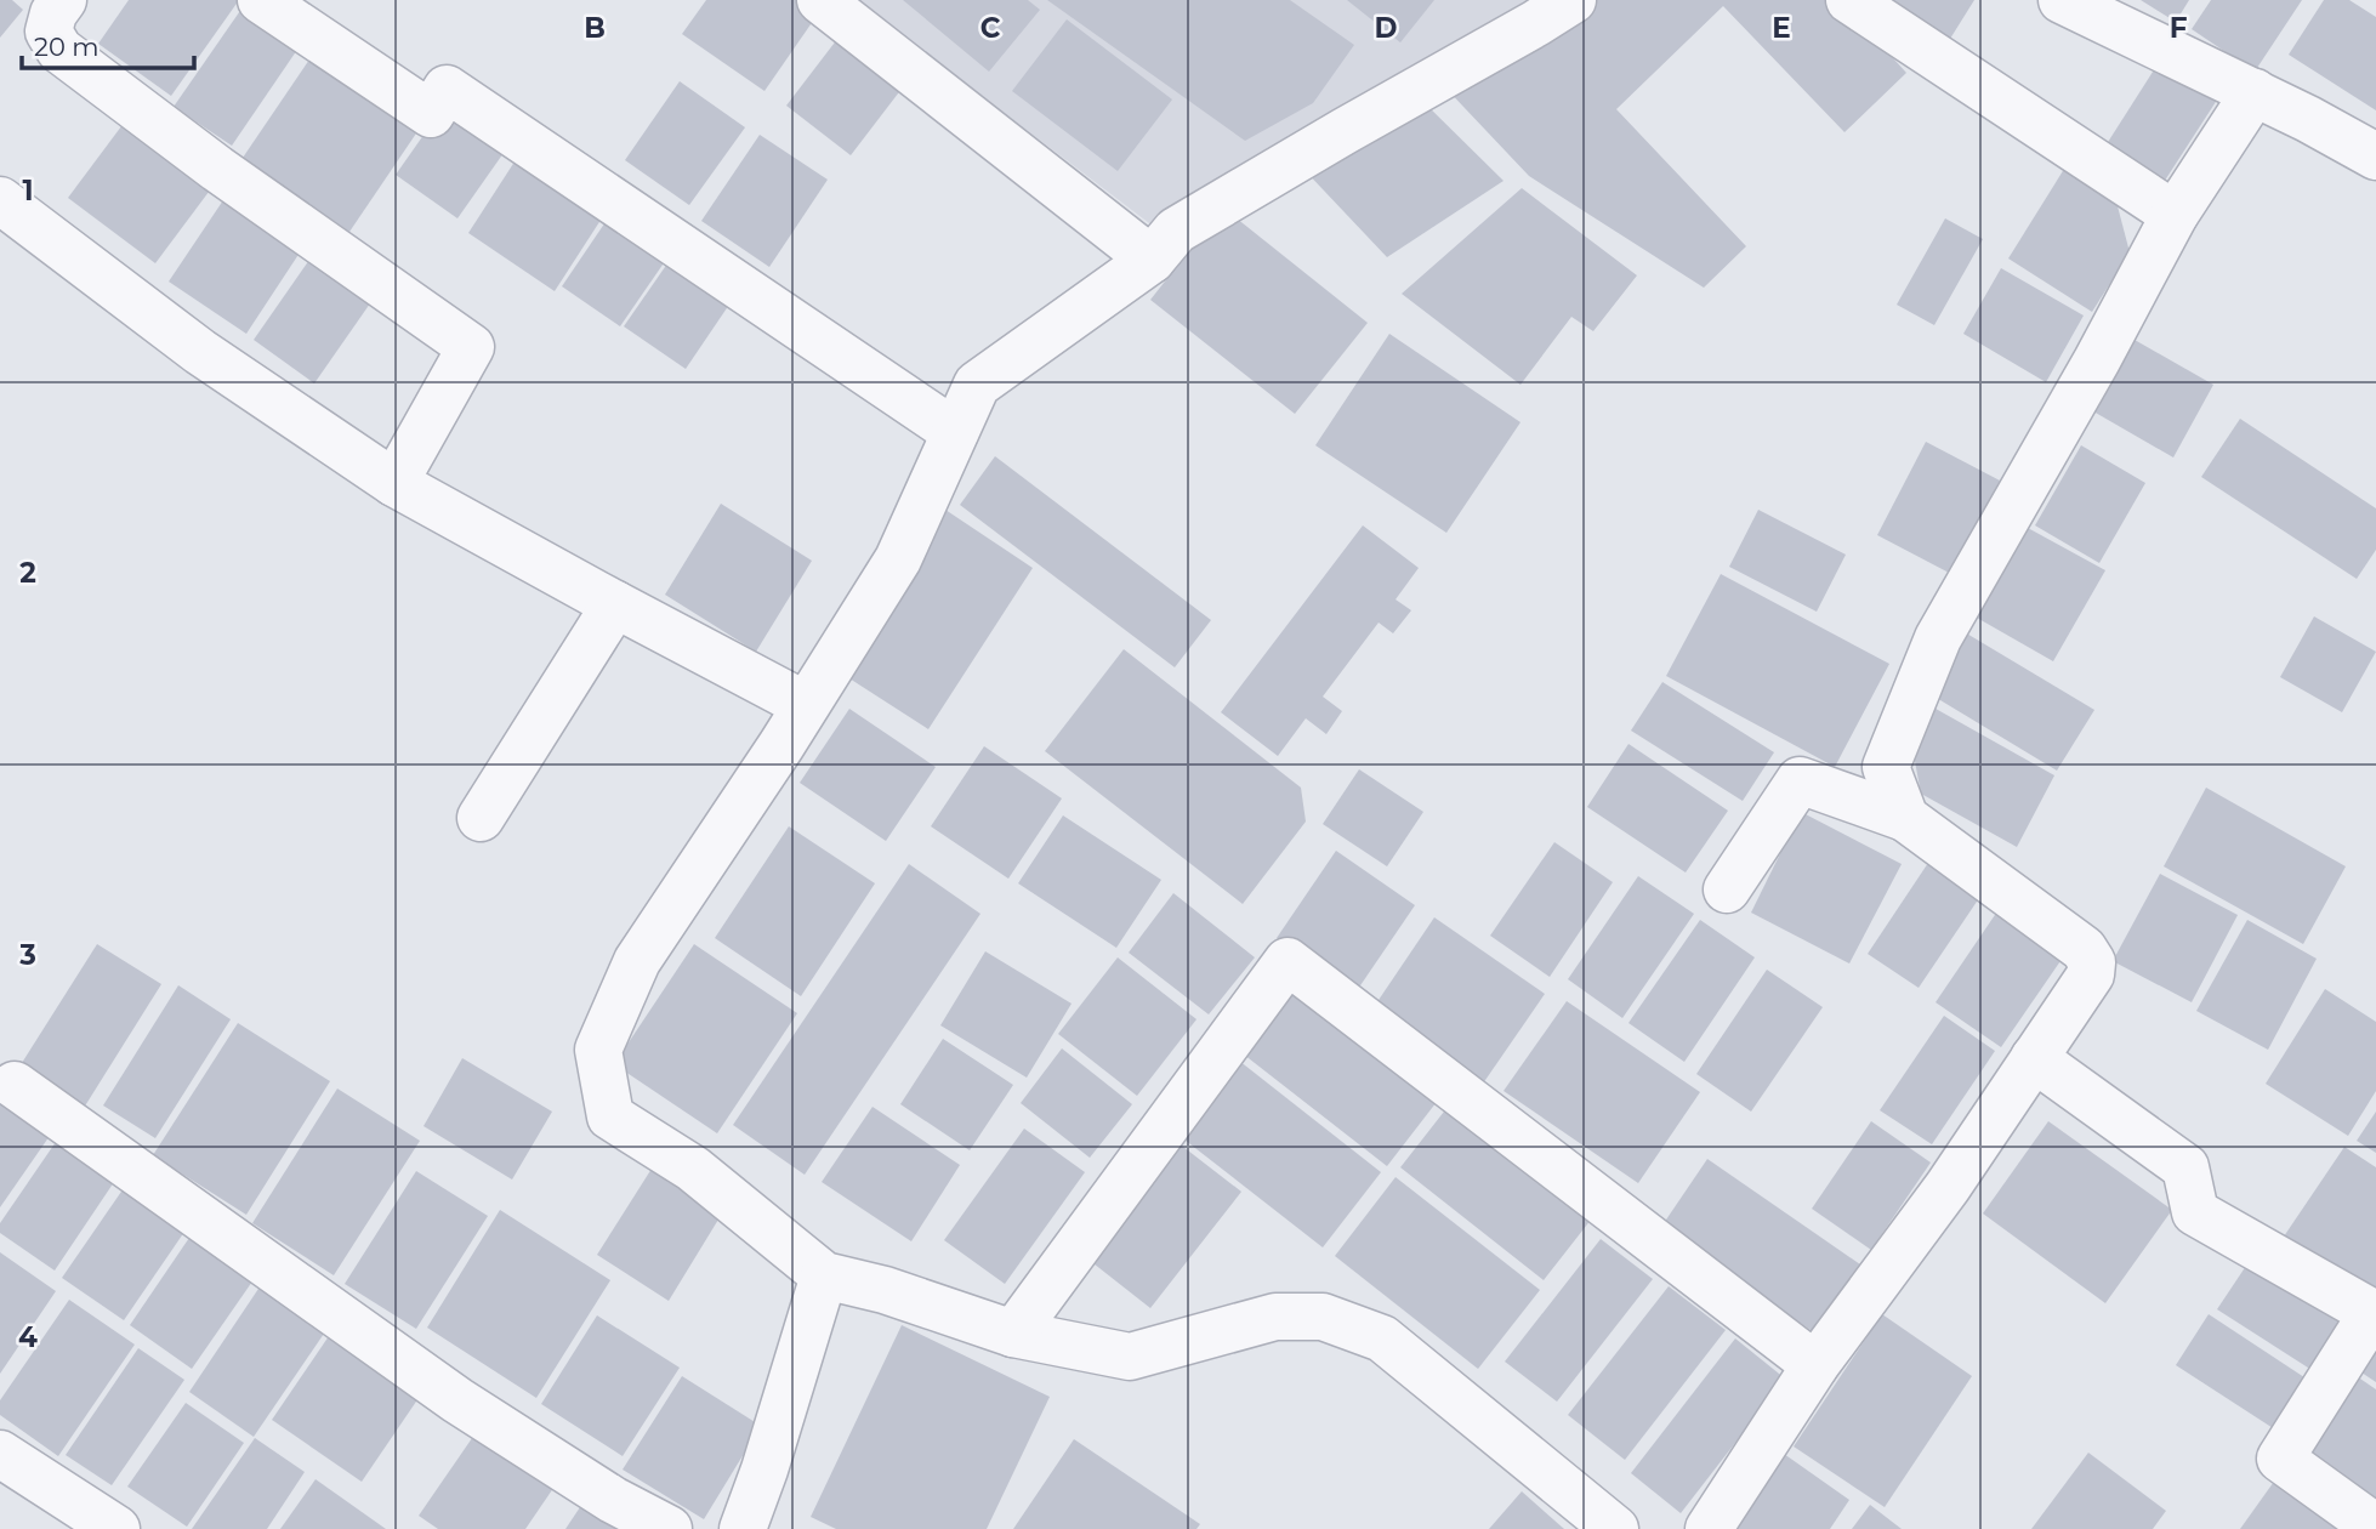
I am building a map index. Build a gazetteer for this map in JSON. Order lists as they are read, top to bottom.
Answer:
{
  "scale_bar": "20 m",
  "grid": {
    "columns": [
      "B",
      "C",
      "D",
      "E",
      "F"
    ],
    "rows": [
      "1",
      "2",
      "3",
      "4"
    ]
  }
}
